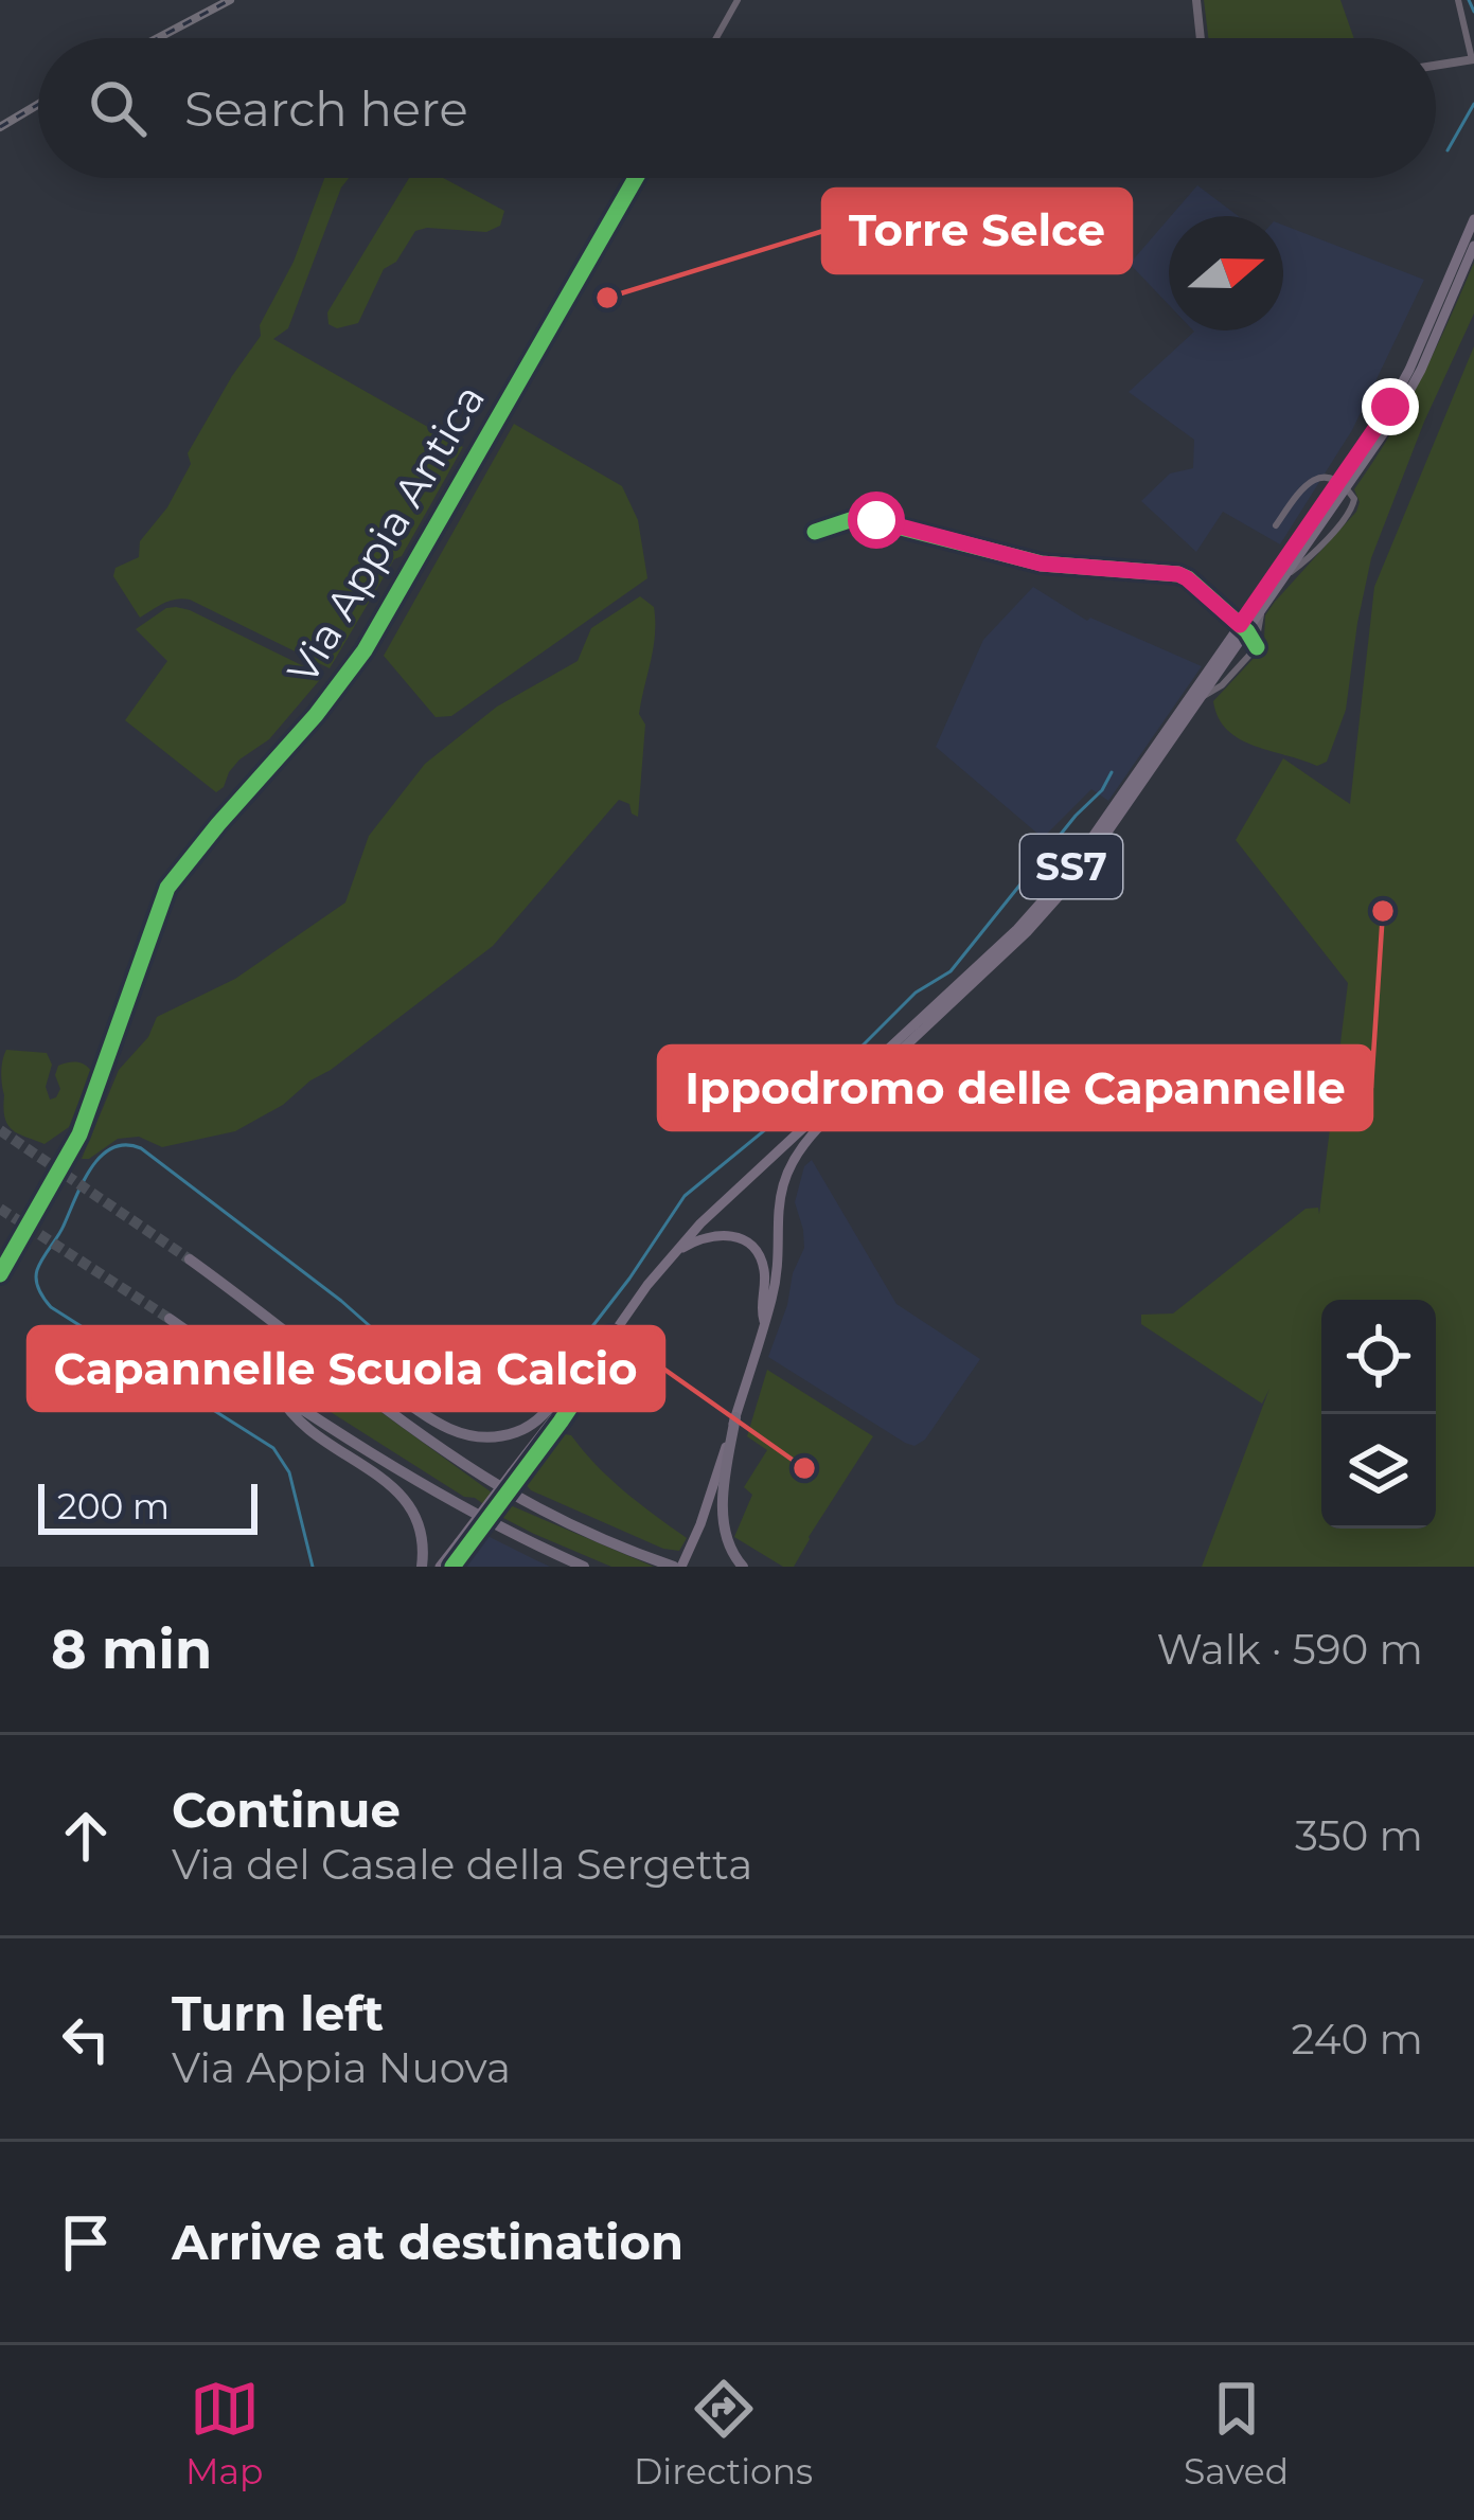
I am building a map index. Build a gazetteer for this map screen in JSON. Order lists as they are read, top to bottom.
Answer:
{
  "streets": {
    "main road": ["SS7"],
    "street": ["Via Appia Antica"]
  },
  "places": ["Torre Selce", "Ippodromo delle Capannelle", "Capannelle Scuola Calcio"],
  "scale_bar": "200 m",
  "north": "right",
  "page": {
    "search": "Search here",
    "scale": "200 m",
    "heading": ["8 min", "Walk · 590 m"],
    "list": [
      ["Continue", "Via del Casale della Sergetta", "350 m"],
      ["Turn left", "Via Appia Nuova", "240 m"],
      "Arrive at destination"
    ],
    "nav": ["Map", "Directions", "Saved"]
  }
}
